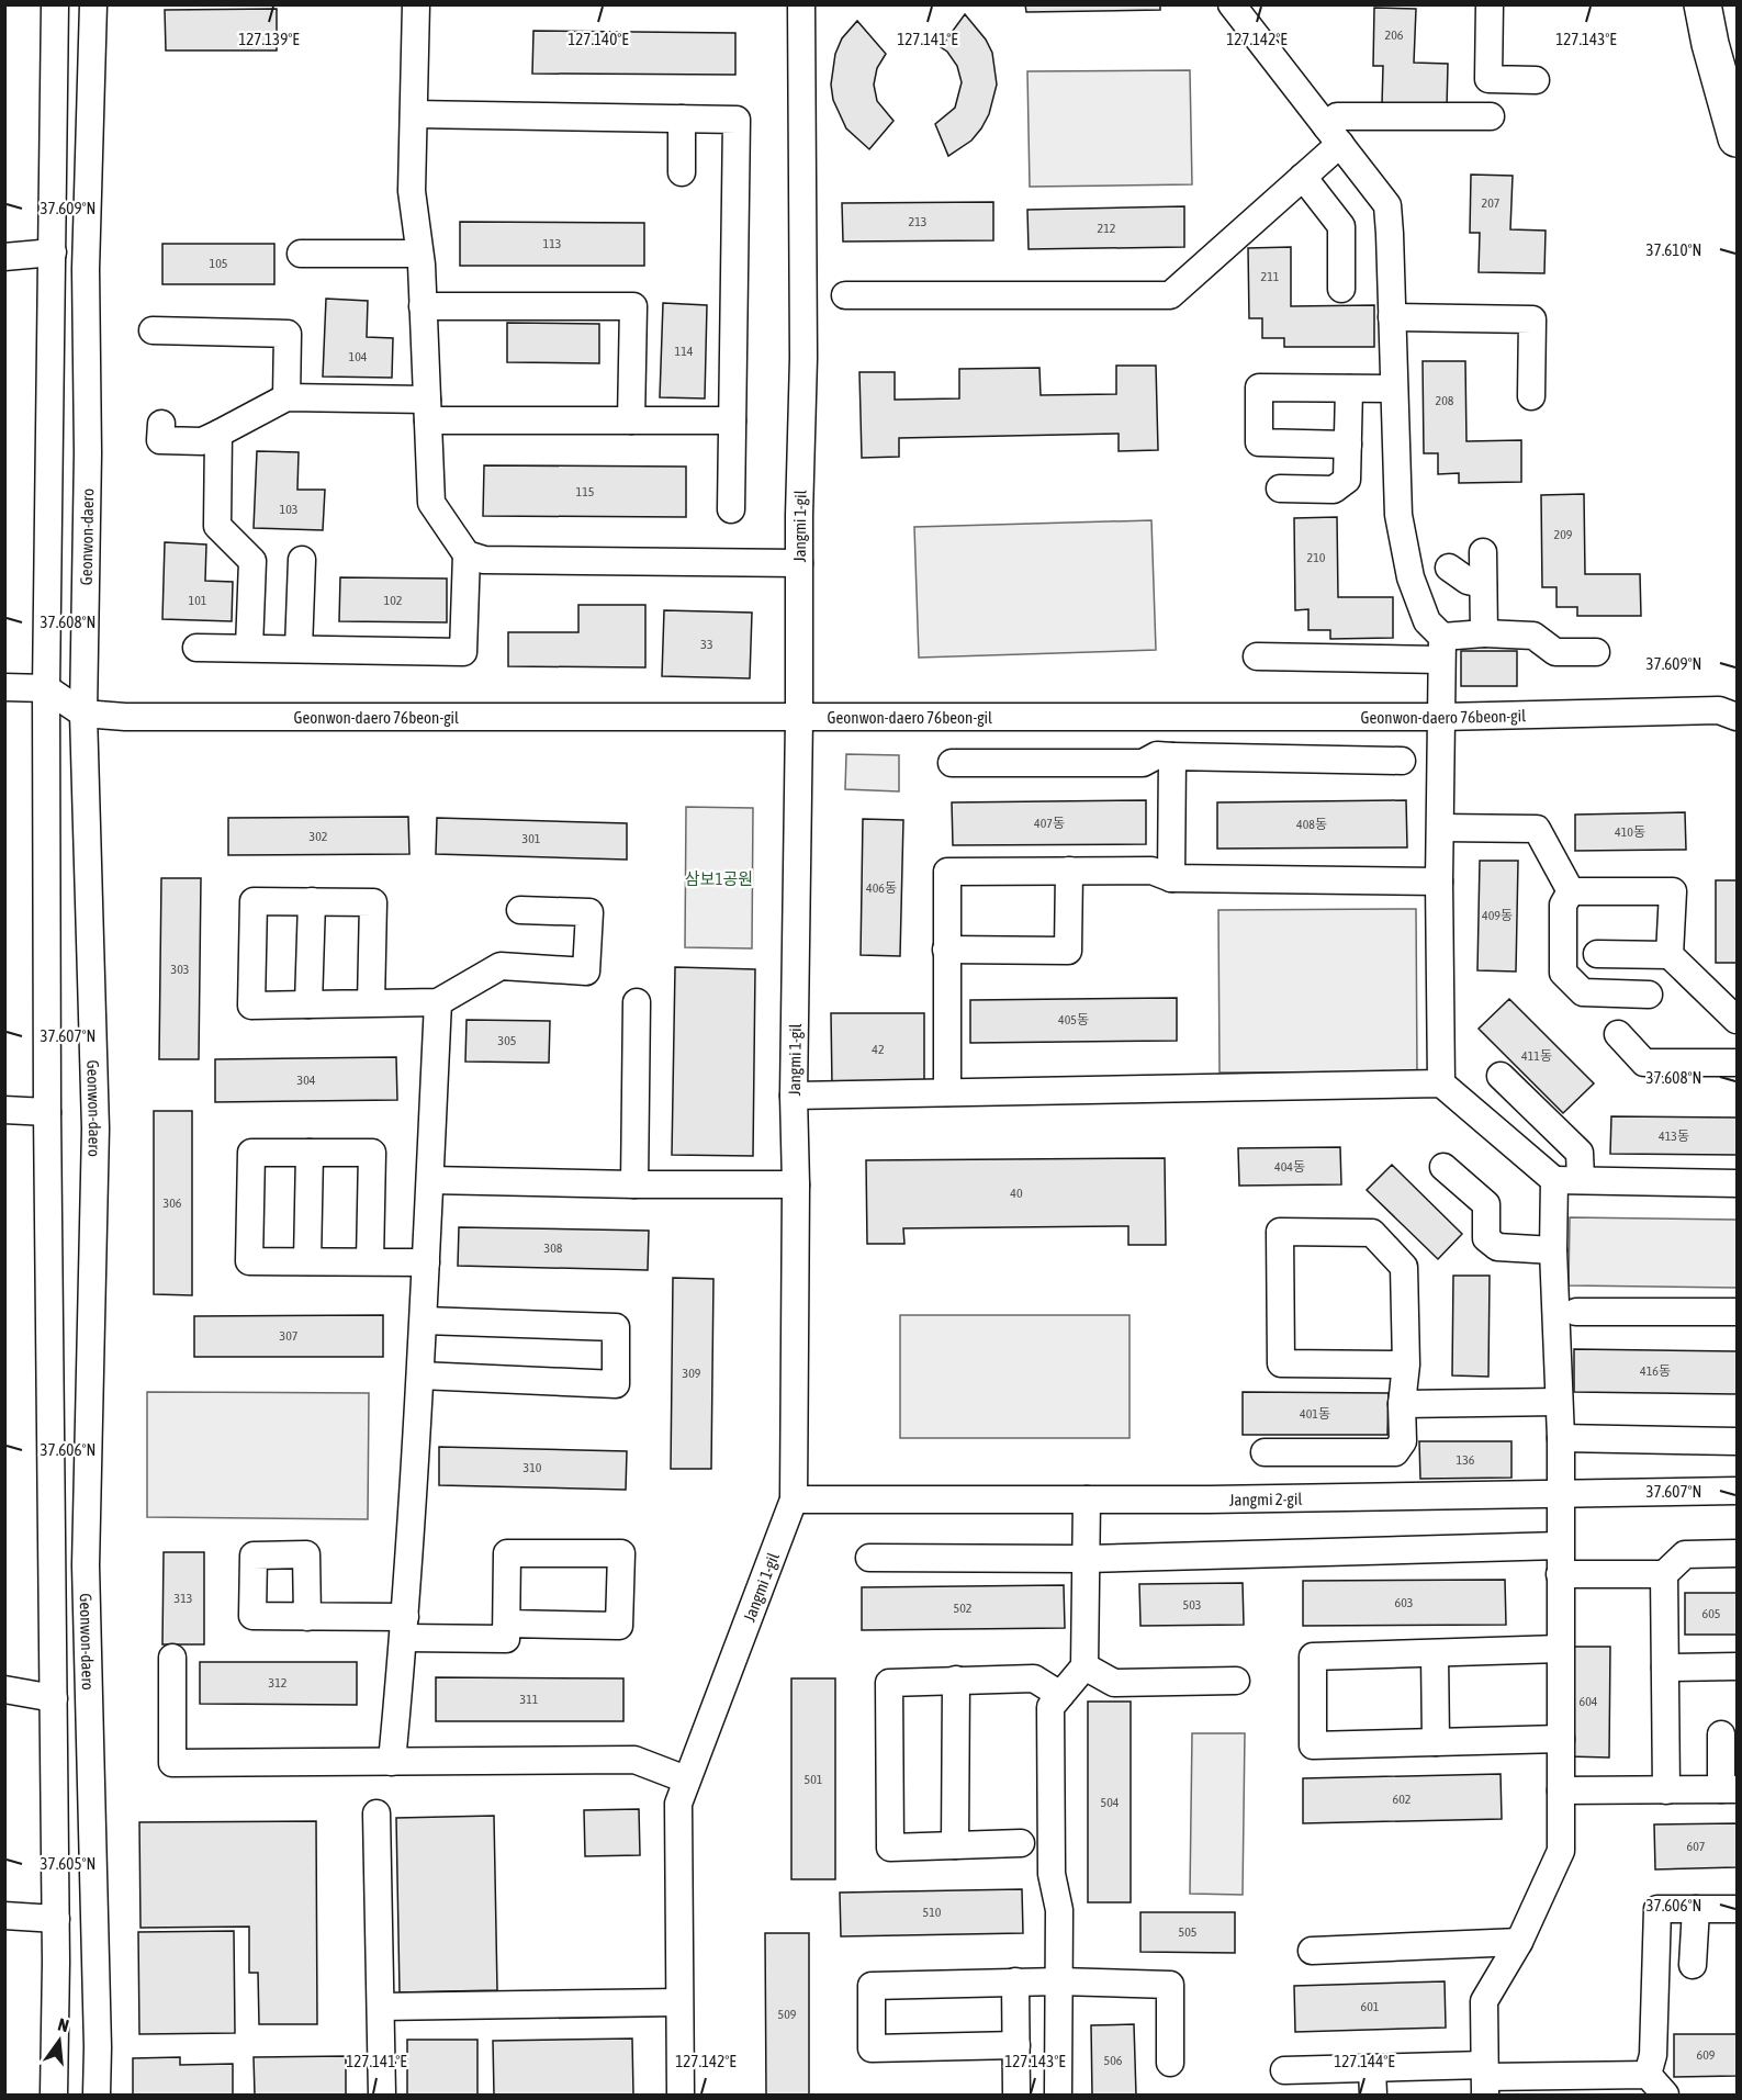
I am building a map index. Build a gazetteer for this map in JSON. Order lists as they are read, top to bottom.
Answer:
{
  "streets": {
    "street": [
      "Jangmi 1-gil",
      "Geonwon-daero",
      "Geonwon-daero 76beon-gil",
      "Jangmi 2-gil"
    ]
  },
  "crossings": [
    ["Jangmi 1-gil", "Geonwon-daero 76beon-gil"],
    ["Jangmi 1-gil", "Jangmi 2-gil"],
    ["Geonwon-daero", "Geonwon-daero 76beon-gil"]
  ],
  "parks": ["삼보1공원"],
  "house_numbers": [
    "206",
    "207",
    "213",
    "212",
    "113",
    "105",
    "211",
    "114",
    "104",
    "208",
    "115",
    "103",
    "209",
    "210",
    "101",
    "102",
    "33",
    "407동",
    "408동",
    "410동",
    "302",
    "301",
    "406동",
    "409동",
    "303",
    "405동",
    "305",
    "42",
    "411동",
    "304",
    "413동",
    "404동",
    "40",
    "306",
    "308",
    "307",
    "416동",
    "309",
    "401동",
    "136",
    "310",
    "313",
    "603",
    "503",
    "502",
    "605",
    "312",
    "311",
    "604",
    "501",
    "602",
    "504",
    "607",
    "510",
    "505",
    "601",
    "509",
    "609",
    "506"
  ],
  "north": "top",
  "coordinates": [
    "127.140°E",
    "127.141°E",
    "127.142°E",
    "127.143°E",
    "127.139°E",
    "37.609°N",
    "37.610°N",
    "37.608°N",
    "37.607°N",
    "37.606°N",
    "37.605°N",
    "127.144°E"
  ]
}
